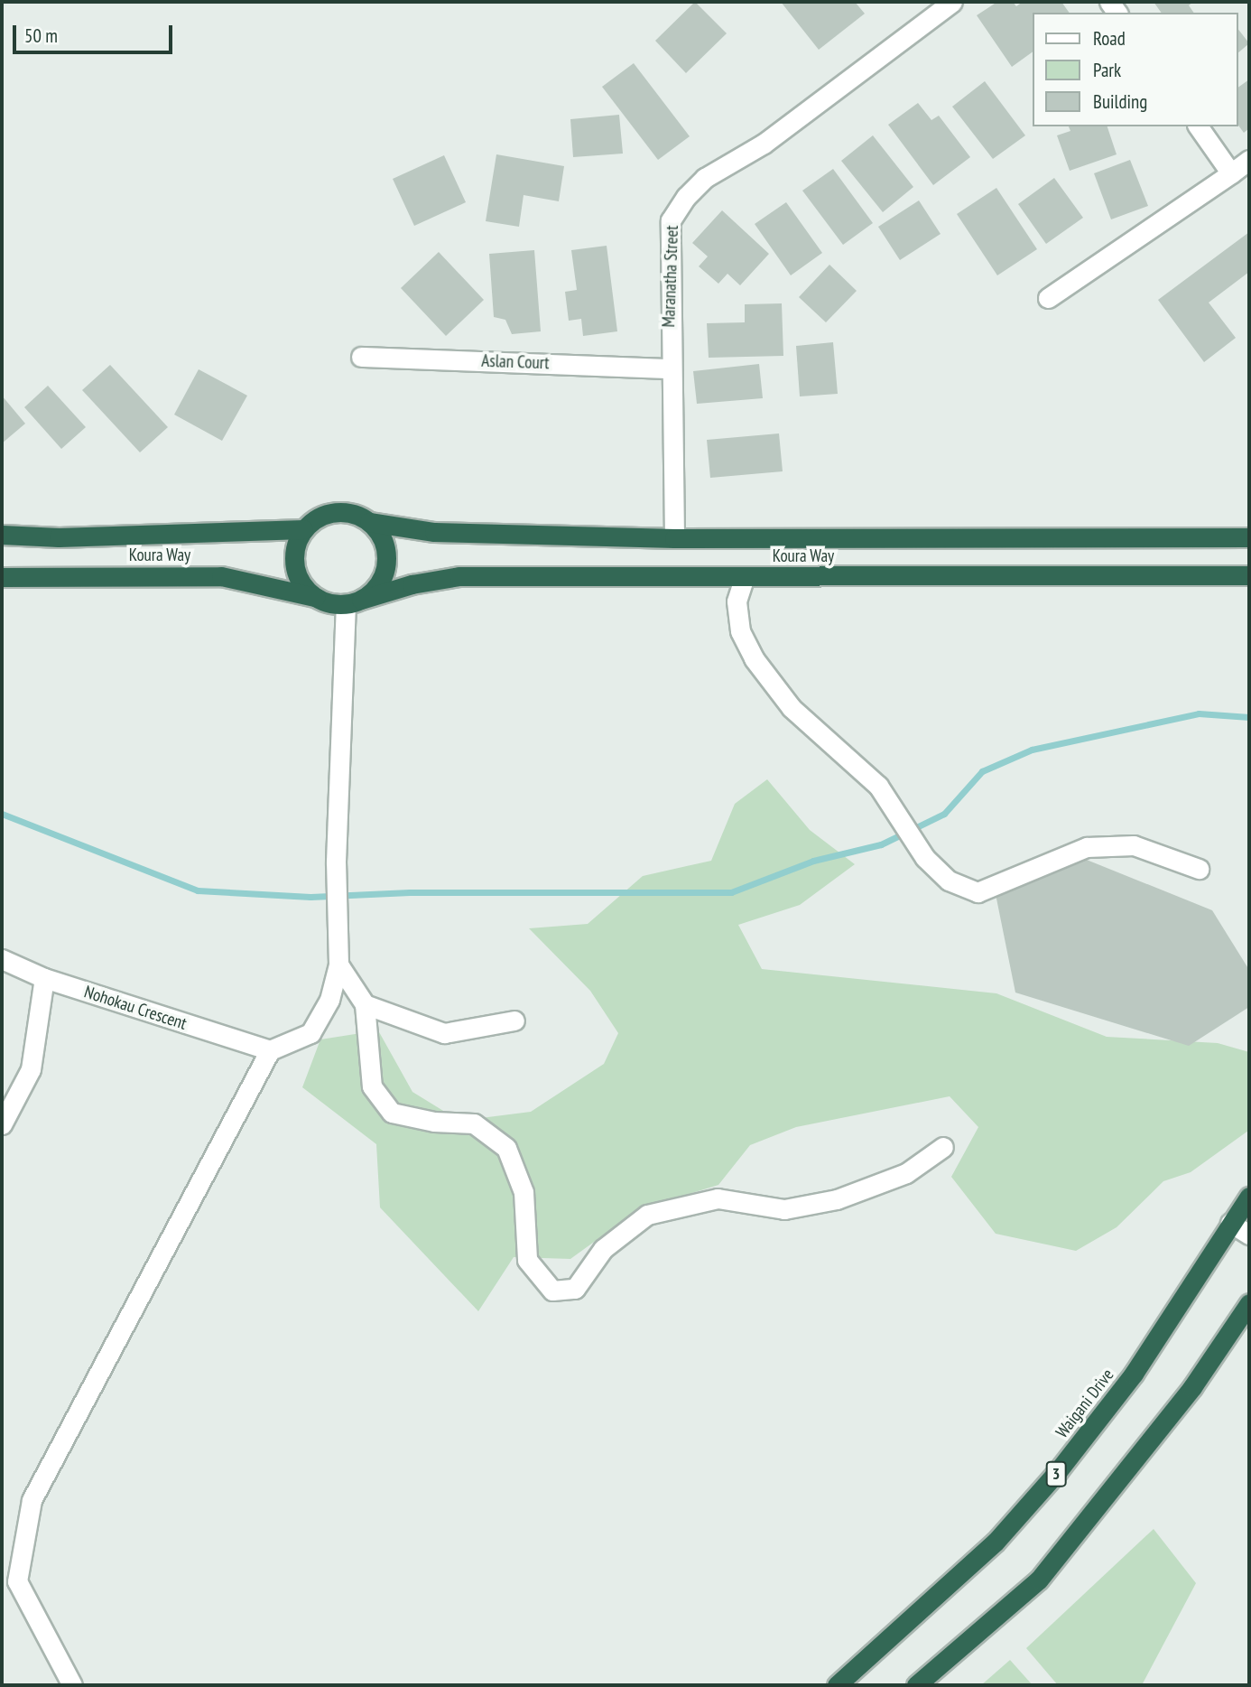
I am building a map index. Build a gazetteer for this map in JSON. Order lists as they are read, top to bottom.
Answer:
{
  "streets": {
    "highway": ["Koura Way", "Waigani Drive", "3"],
    "street": ["Maranatha Street", "Aslan Court", "Nohokau Crescent"]
  },
  "crossings": [
    ["Maranatha Street", "Aslan Court"],
    ["Maranatha Street", "Koura Way"]
  ],
  "legend": ["Road", "Park", "Building"],
  "scale_bar": "50 m"
}
